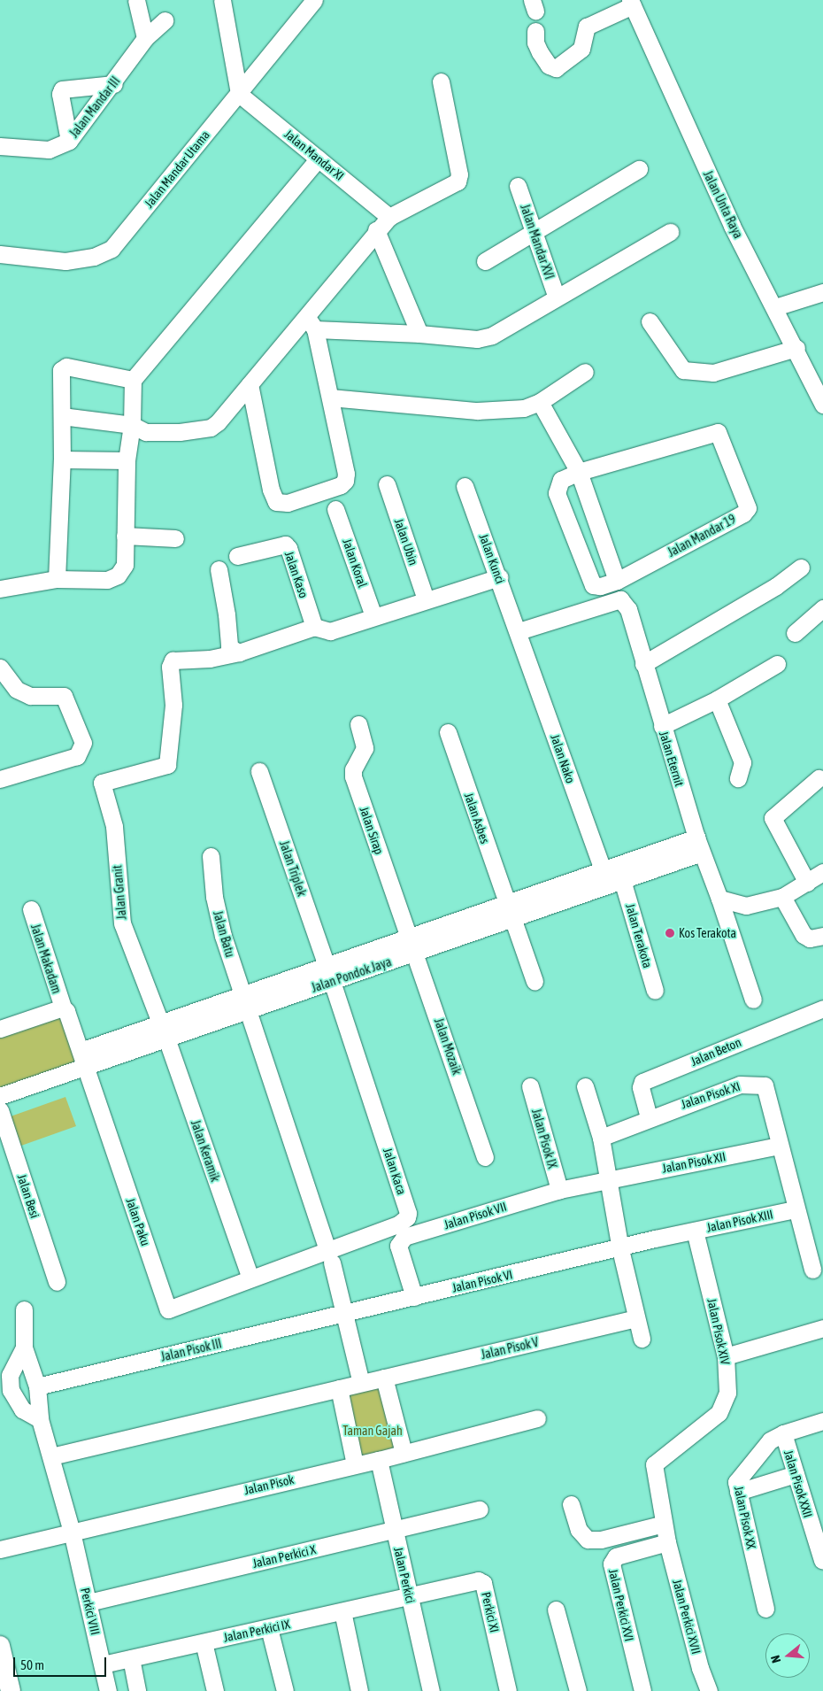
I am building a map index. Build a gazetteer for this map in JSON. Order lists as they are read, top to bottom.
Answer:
{
  "streets": {
    "street": [
      "Jalan Mandar III",
      "Jalan Mandar XI",
      "Jalan Mandar Utama",
      "Jalan Unta Raya",
      "Jalan Mandar XVI",
      "Jalan Mandar 19",
      "Jalan Ubin",
      "Jalan Kunci",
      "Jalan Koral",
      "Jalan Kaso",
      "Jalan Nako",
      "Jalan Eternit",
      "Jalan Asbes",
      "Jalan Sirap",
      "Jalan Triplek",
      "Jalan Granit",
      "Jalan Batu",
      "Jalan Terakota",
      "Jalan Makadam",
      "Jalan Pondok Jaya",
      "Jalan Mozaik",
      "Jalan Beton",
      "Jalan Pisok XI",
      "Jalan Pisok IX",
      "Jalan Keramik",
      "Jalan Pisok XII",
      "Jalan Kaca",
      "Jalan Besi",
      "Jalan Pisok VII",
      "Jalan Pisok XIII",
      "Jalan Paku",
      "Jalan Pisok VI",
      "Jalan Pisok XIV",
      "Jalan Pisok V",
      "Jalan Pisok III",
      "Jalan Pisok XXII",
      "Jalan Pisok",
      "Jalan Pisok XX",
      "Jalan Perkici X",
      "Jalan Perkici",
      "Jalan Perkici XVI",
      "Perkici VIII",
      "Perkici XI",
      "Jalan Perkici XVII",
      "Jalan Perkici IX"
    ]
  },
  "crossings": [
    ["Jalan Mandar XI", "Jalan Mandar Utama"],
    ["Jalan Kunci", "Jalan Nako"],
    ["Jalan Kunci", "Jalan Eternit"],
    ["Jalan Nako", "Jalan Eternit"],
    ["Jalan Nako", "Jalan Terakota"],
    ["Jalan Nako", "Jalan Pondok Jaya"],
    ["Jalan Eternit", "Jalan Pondok Jaya"],
    ["Jalan Asbes", "Jalan Pondok Jaya"],
    ["Jalan Sirap", "Jalan Pondok Jaya"],
    ["Jalan Sirap", "Jalan Mozaik"],
    ["Jalan Triplek", "Jalan Pondok Jaya"],
    ["Jalan Triplek", "Jalan Kaca"],
    ["Jalan Granit", "Jalan Pondok Jaya"],
    ["Jalan Granit", "Jalan Keramik"],
    ["Jalan Batu", "Jalan Pondok Jaya"],
    ["Jalan Batu", "Jalan Kaca"],
    ["Jalan Batu", "Jalan Pisok VI"],
    ["Jalan Batu", "Jalan Pisok V"],
    ["Jalan Batu", "Jalan Pisok III"],
    ["Jalan Terakota", "Jalan Pondok Jaya"],
    ["Jalan Makadam", "Jalan Pondok Jaya"],
    ["Jalan Makadam", "Jalan Paku"],
    ["Jalan Pondok Jaya", "Jalan Mozaik"],
    ["Jalan Pondok Jaya", "Jalan Keramik"],
    ["Jalan Pondok Jaya", "Jalan Kaca"],
    ["Jalan Pondok Jaya", "Jalan Paku"],
    ["Jalan Beton", "Jalan Pisok XI"],
    ["Jalan Pisok XI", "Jalan Pisok XII"],
    ["Jalan Pisok IX", "Jalan Pisok VII"],
    ["Jalan Keramik", "Jalan Kaca"],
    ["Jalan Keramik", "Jalan Paku"],
    ["Jalan Pisok XII", "Jalan Pisok VII"],
    ["Jalan Kaca", "Jalan Paku"],
    ["Jalan Pisok VII", "Jalan Pisok VI"],
    ["Jalan Pisok XIII", "Jalan Pisok VI"],
    ["Jalan Pisok XIII", "Jalan Pisok XIV"],
    ["Jalan Pisok VI", "Jalan Pisok III"],
    ["Jalan Pisok V", "Perkici VIII"],
    ["Jalan Pisok III", "Perkici VIII"],
    ["Jalan Pisok XXII", "Jalan Pisok XX"],
    ["Jalan Pisok", "Jalan Perkici"],
    ["Jalan Pisok", "Perkici VIII"],
    ["Jalan Perkici X", "Jalan Perkici"],
    ["Jalan Perkici X", "Perkici VIII"],
    ["Jalan Perkici", "Perkici XI"],
    ["Jalan Perkici", "Jalan Perkici IX"],
    ["Jalan Perkici XVI", "Jalan Perkici XVII"],
    ["Perkici VIII", "Jalan Perkici IX"],
    ["Perkici XI", "Jalan Perkici IX"]
  ],
  "parks": ["Taman Gajah"],
  "places": ["Kos Terakota"],
  "scale_bar": "50 m",
  "north": "left"
}
